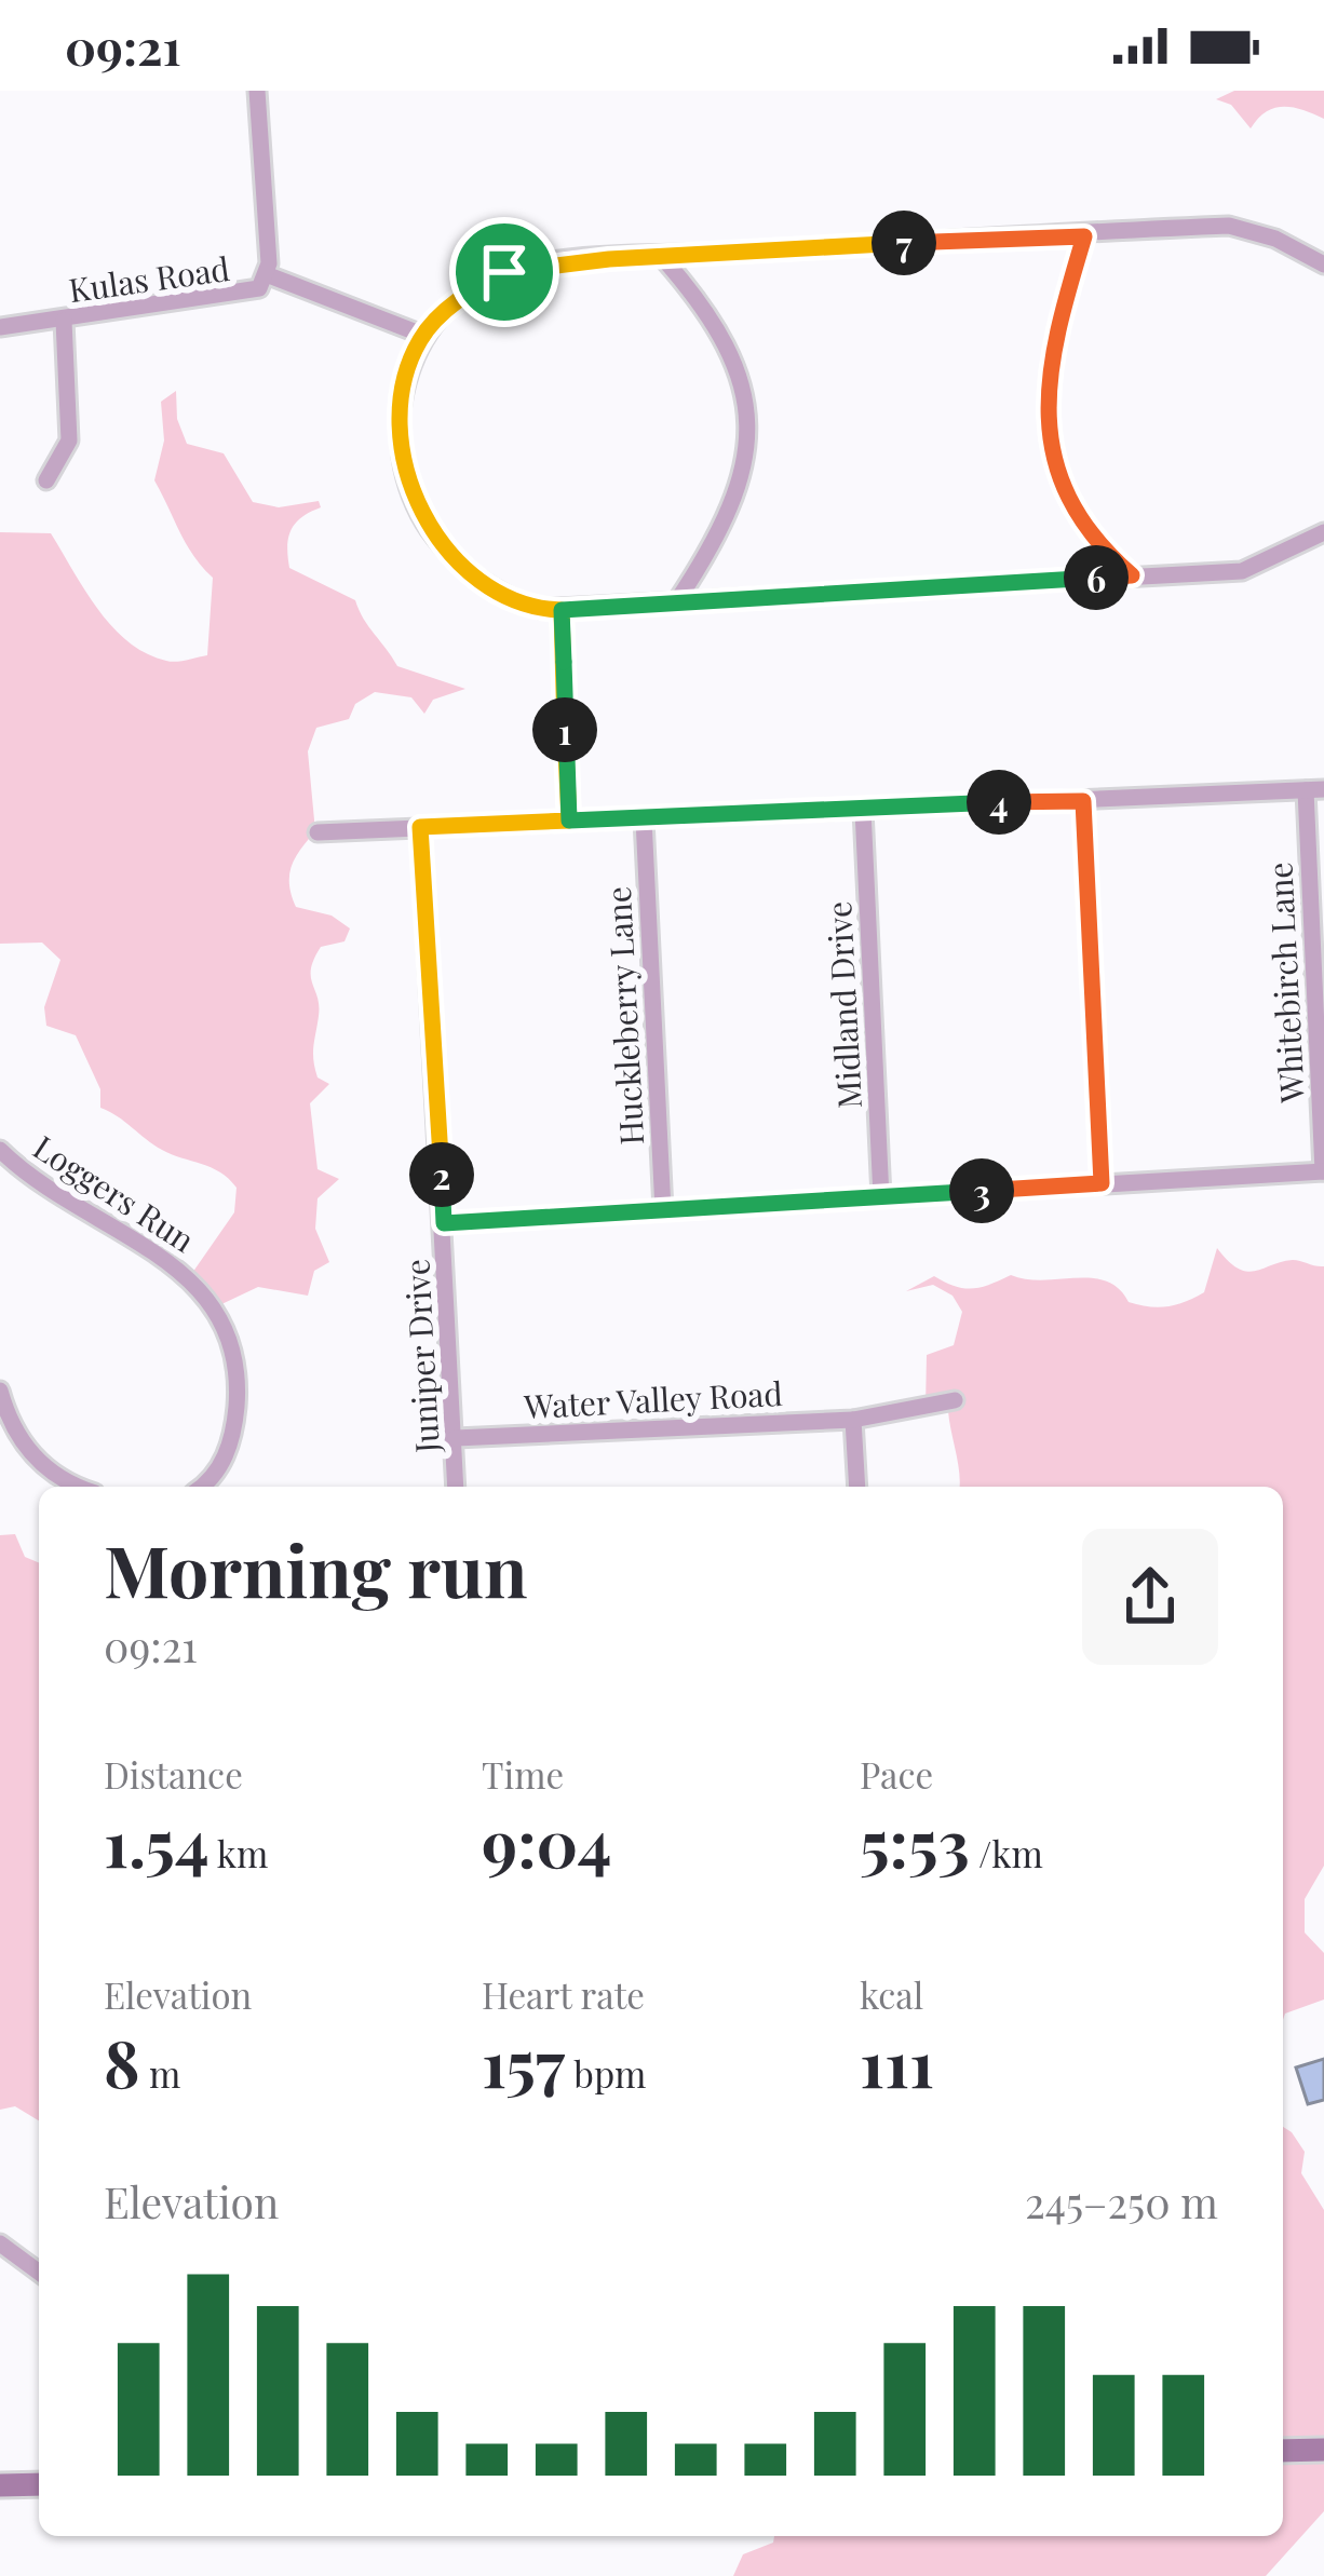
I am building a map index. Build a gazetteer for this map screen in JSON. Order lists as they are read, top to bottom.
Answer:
{
  "streets": {
    "street": [
      "Kulas Road",
      "Whitebirch Lane",
      "Midland Drive",
      "Huckleberry Lane",
      "Loggers Run",
      "Juniper Drive",
      "Water Valley Road"
    ]
  },
  "crossings": [
    ["Juniper Drive", "Water Valley Road"]
  ],
  "page": {
    "status": "09:21",
    "pins": [
      "7",
      "6",
      "1",
      "4",
      "2",
      "3"
    ],
    "heading": ["Morning run", "09:21"],
    "stats": [
      ["Distance", "1.54 km"],
      ["Time", "9:04"],
      ["Pace", "5:53 /km"],
      ["Elevation", "8 m"],
      ["Heart rate", "157 bpm"],
      ["kcal", "111"]
    ],
    "chart": ["Elevation", "245–250 m"]
  }
}
